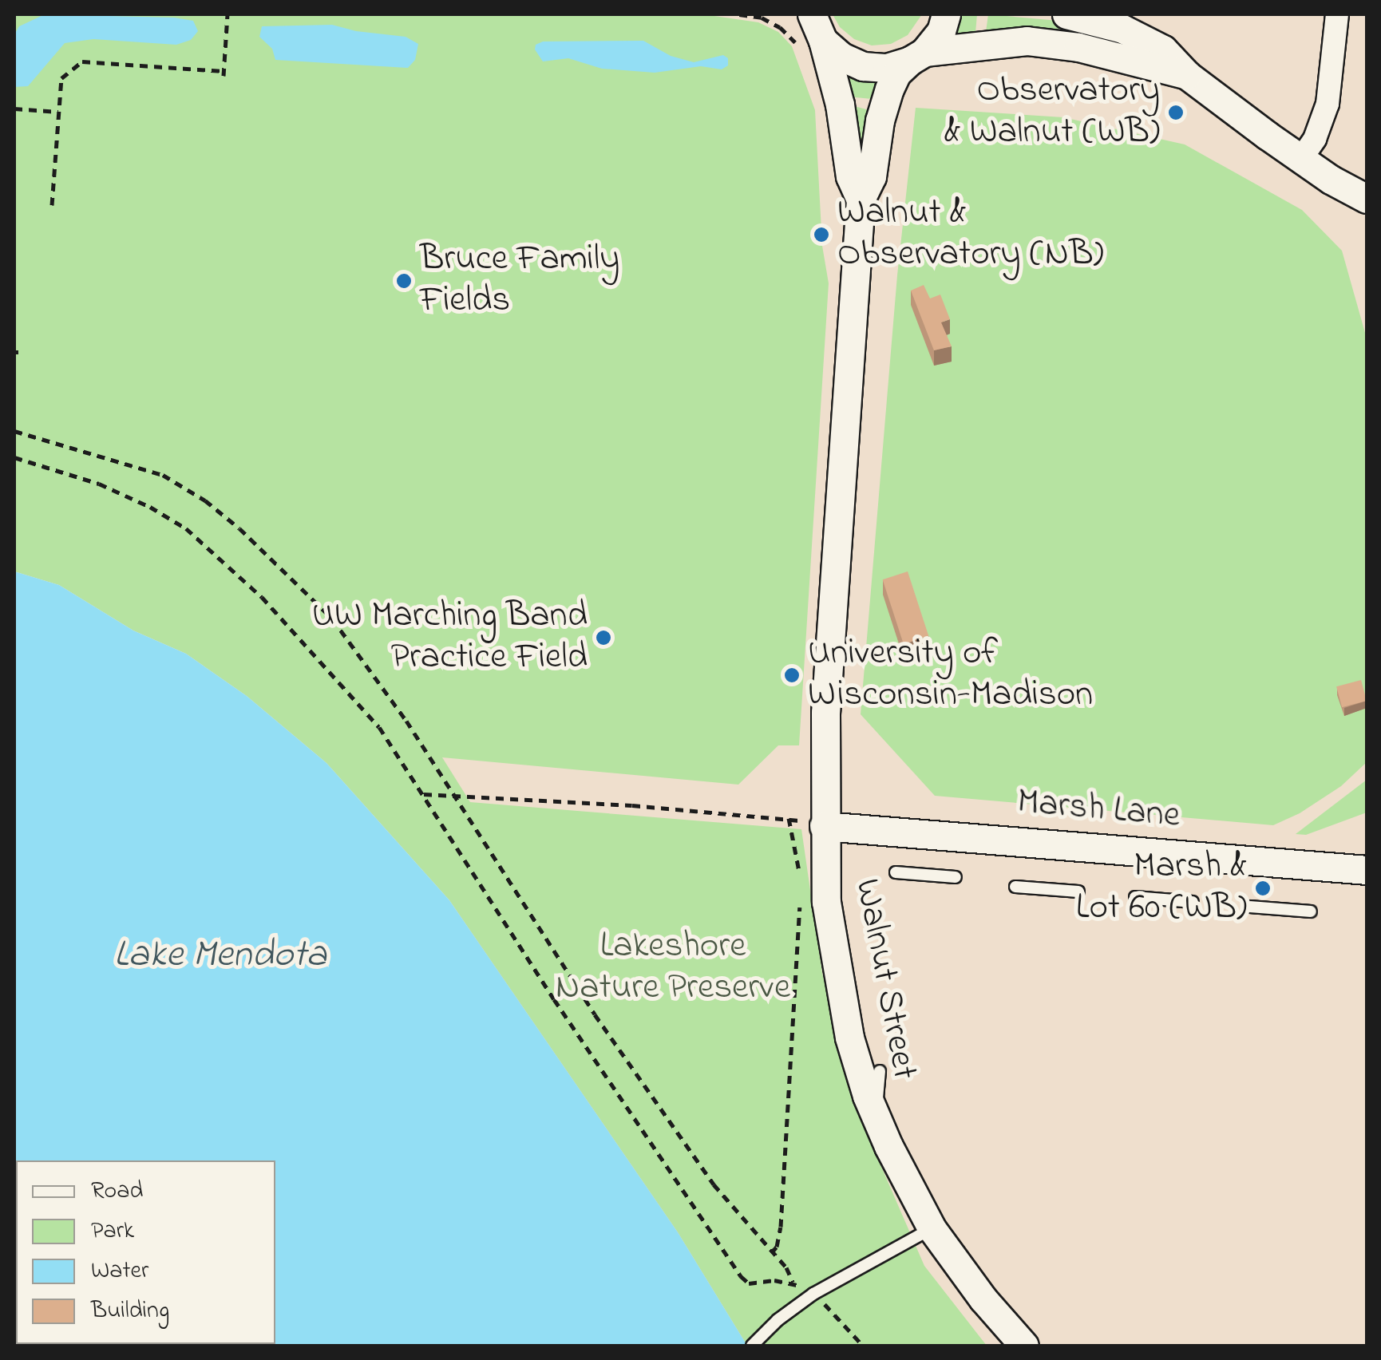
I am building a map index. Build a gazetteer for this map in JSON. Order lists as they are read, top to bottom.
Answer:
{
  "streets": {
    "street": ["Marsh Lane", "Walnut Street"]
  },
  "crossings": [
    ["Marsh Lane", "Walnut Street"]
  ],
  "water": ["Lake Mendota"],
  "parks": ["Lakeshore Nature Preserve"],
  "places": [
    "Observatory & Walnut (WB)",
    "Walnut & Observatory (NB)",
    "Bruce Family Fields",
    "UW Marching Band Practice Field",
    "University of Wisconsin-Madison",
    "Marsh & Lot 60 (WB)"
  ],
  "legend": [
    "Road",
    "Park",
    "Water",
    "Building"
  ]
}
